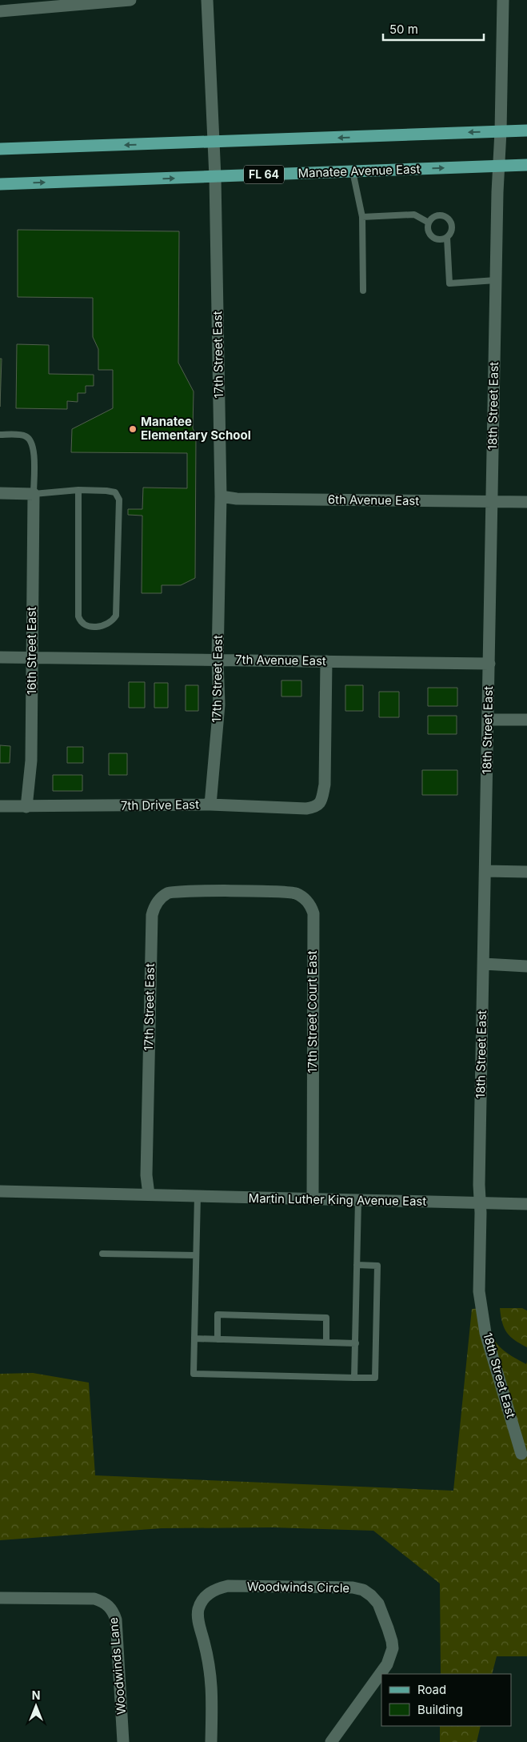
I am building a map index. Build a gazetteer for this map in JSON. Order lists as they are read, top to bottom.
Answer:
{
  "streets": {
    "main road": ["Manatee Avenue East", "FL 64"],
    "street": [
      "17th Street East",
      "18th Street East",
      "6th Avenue East",
      "16th Street East",
      "7th Avenue East",
      "7th Drive East",
      "17th Street Court East",
      "Martin Luther King Avenue East",
      "Woodwinds Circle",
      "Woodwinds Lane"
    ]
  },
  "crossings": [
    ["Manatee Avenue East", "17th Street East"],
    ["Manatee Avenue East", "18th Street East"],
    ["17th Street East", "6th Avenue East"],
    ["17th Street East", "7th Avenue East"],
    ["17th Street East", "7th Drive East"],
    ["17th Street East", "17th Street Court East"],
    ["17th Street East", "Martin Luther King Avenue East"],
    ["18th Street East", "6th Avenue East"],
    ["18th Street East", "7th Avenue East"],
    ["18th Street East", "Martin Luther King Avenue East"],
    ["16th Street East", "7th Avenue East"],
    ["16th Street East", "7th Drive East"],
    ["7th Avenue East", "7th Drive East"],
    ["17th Street Court East", "Martin Luther King Avenue East"]
  ],
  "places": ["Manatee Elementary School"],
  "legend": ["Road", "Building"],
  "scale_bar": "50 m",
  "north": "top"
}
